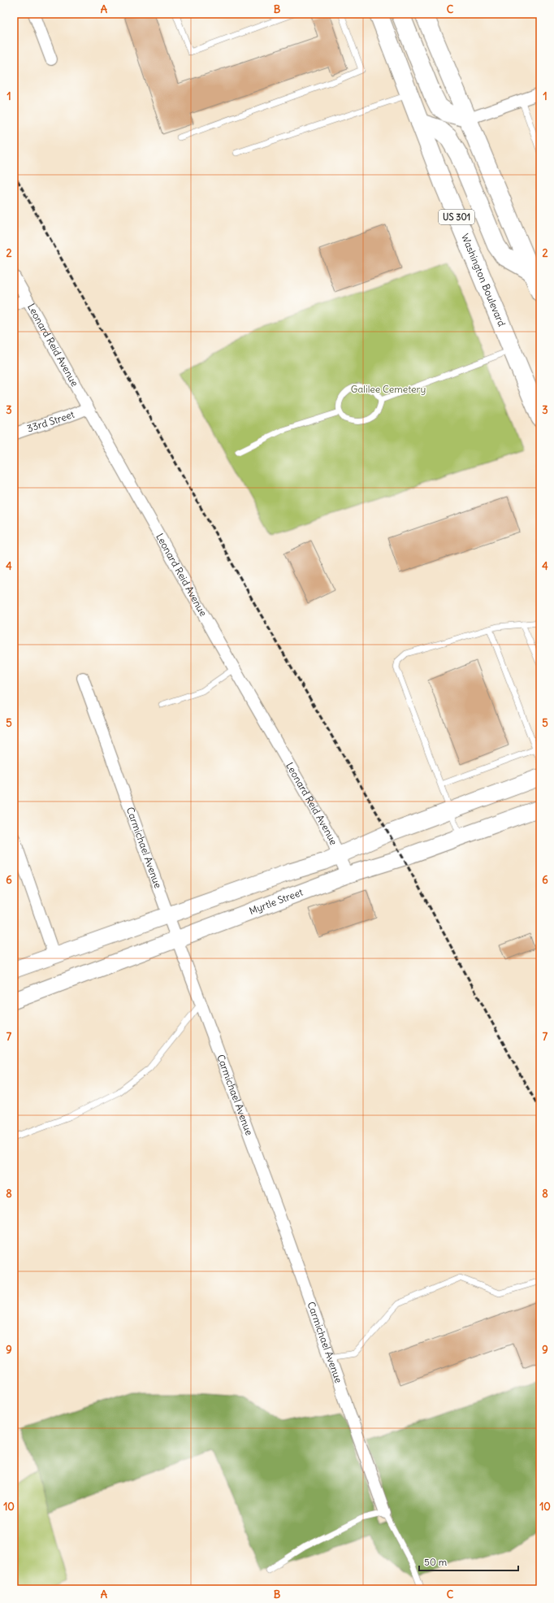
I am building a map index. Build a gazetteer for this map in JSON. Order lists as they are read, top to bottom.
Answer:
{
  "streets": {
    "main road": ["US 301", "Washington Boulevard"],
    "street": [
      "Leonard Reid Avenue",
      "33rd Street",
      "Carmichael Avenue",
      "Myrtle Street"
    ]
  },
  "crossings": [
    ["Leonard Reid Avenue", "33rd Street"],
    ["Leonard Reid Avenue", "Myrtle Street"],
    ["Carmichael Avenue", "Myrtle Street"]
  ],
  "parks": ["Galilee Cemetery"],
  "scale_bar": "50 m",
  "grid": {
    "columns": ["A", "B", "C"],
    "rows": [
      "1",
      "2",
      "3",
      "4",
      "5",
      "6",
      "7",
      "8",
      "9",
      "10"
    ]
  }
}
